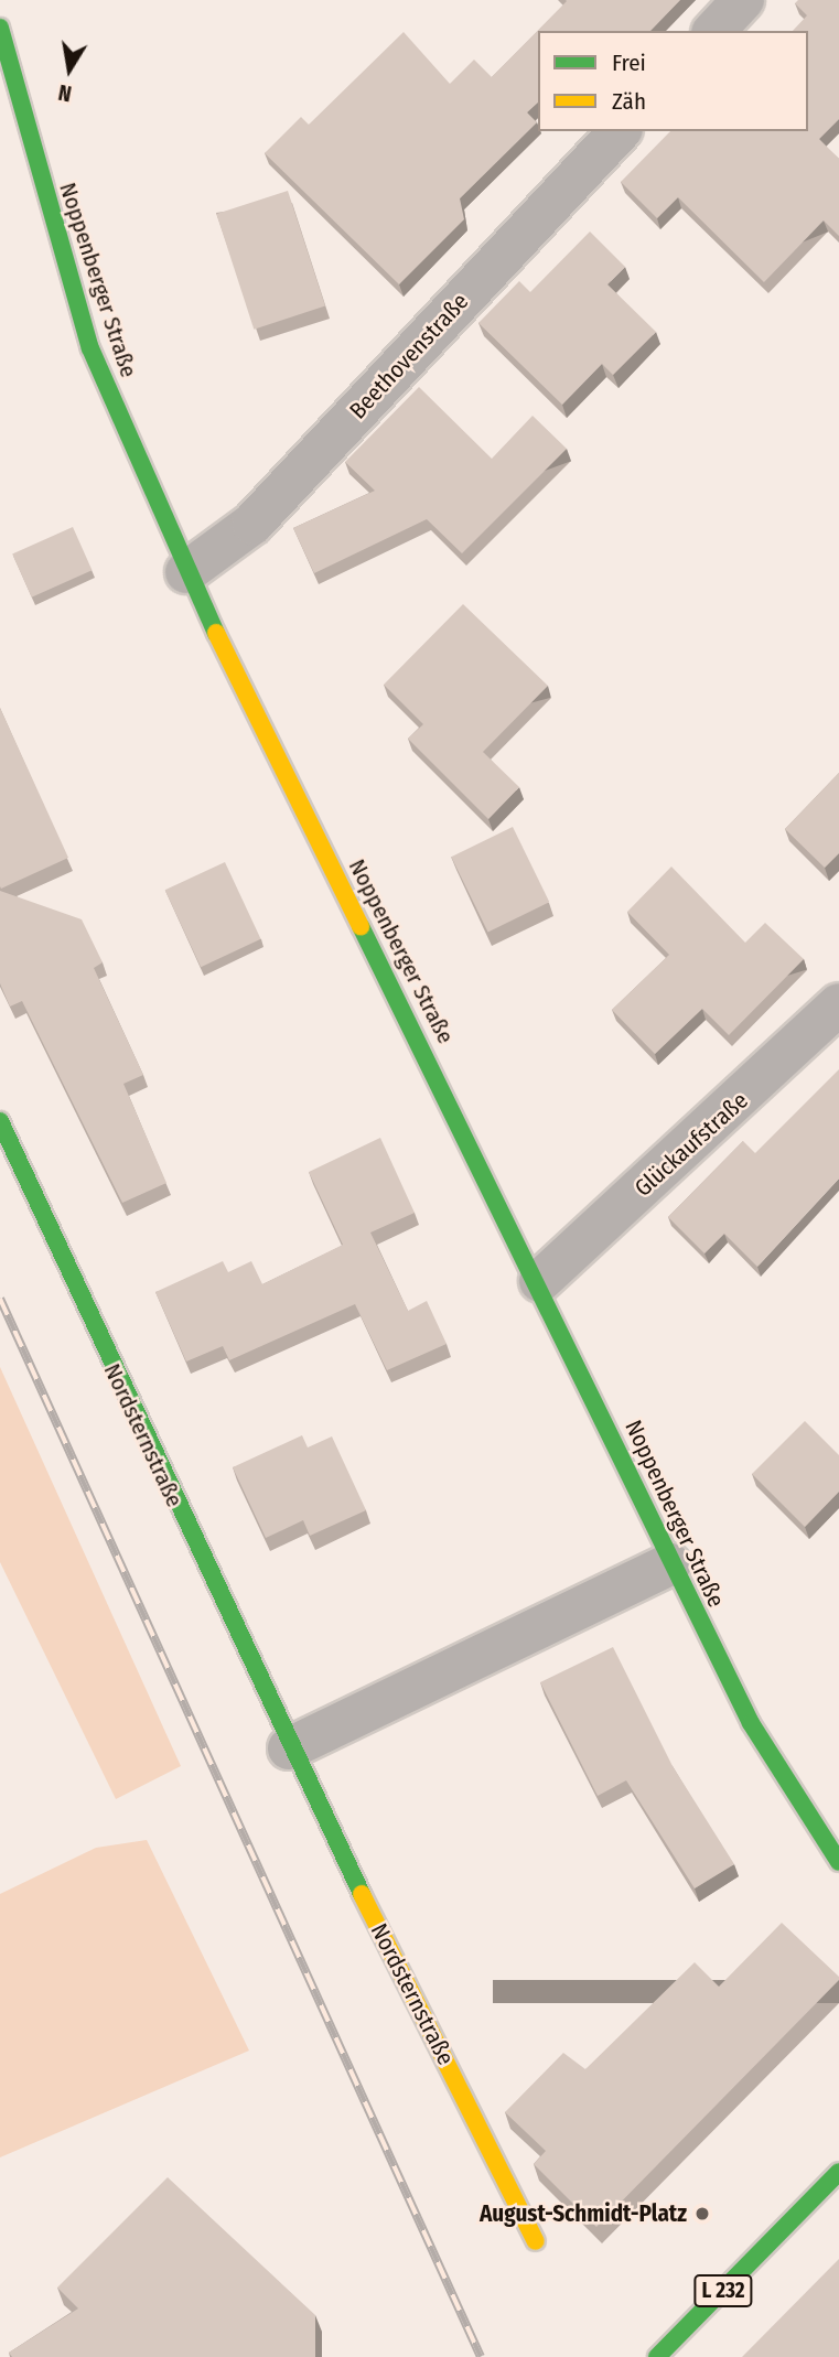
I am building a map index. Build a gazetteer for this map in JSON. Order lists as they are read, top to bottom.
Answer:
{
  "streets": {
    "street": [
      "Noppenberger Straße",
      "Beethovenstraße",
      "Glückaufstraße",
      "Nordsternstraße",
      "L 232"
    ]
  },
  "crossings": [
    ["Noppenberger Straße", "Beethovenstraße"],
    ["Noppenberger Straße", "Glückaufstraße"]
  ],
  "places": ["August-Schmidt-Platz"],
  "legend": ["Frei", "Zäh"],
  "north": "bottom"
}
